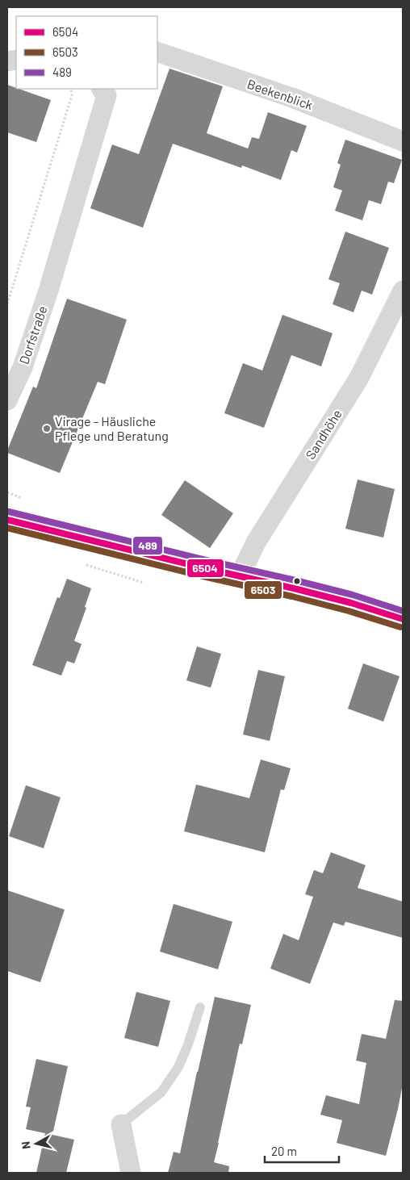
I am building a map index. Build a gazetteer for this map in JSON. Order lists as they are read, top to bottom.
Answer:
{
  "streets": {
    "street": ["Beekenblick", "Dorfstraße", "Sandhöhe"]
  },
  "places": ["Virage - Häusliche Pflege und Beratung"],
  "lines": ["transit line 489", "transit line 6504", "transit line 6503"],
  "legend": ["6504", "6503", "489"],
  "scale_bar": "20 m",
  "north": "left"
}
